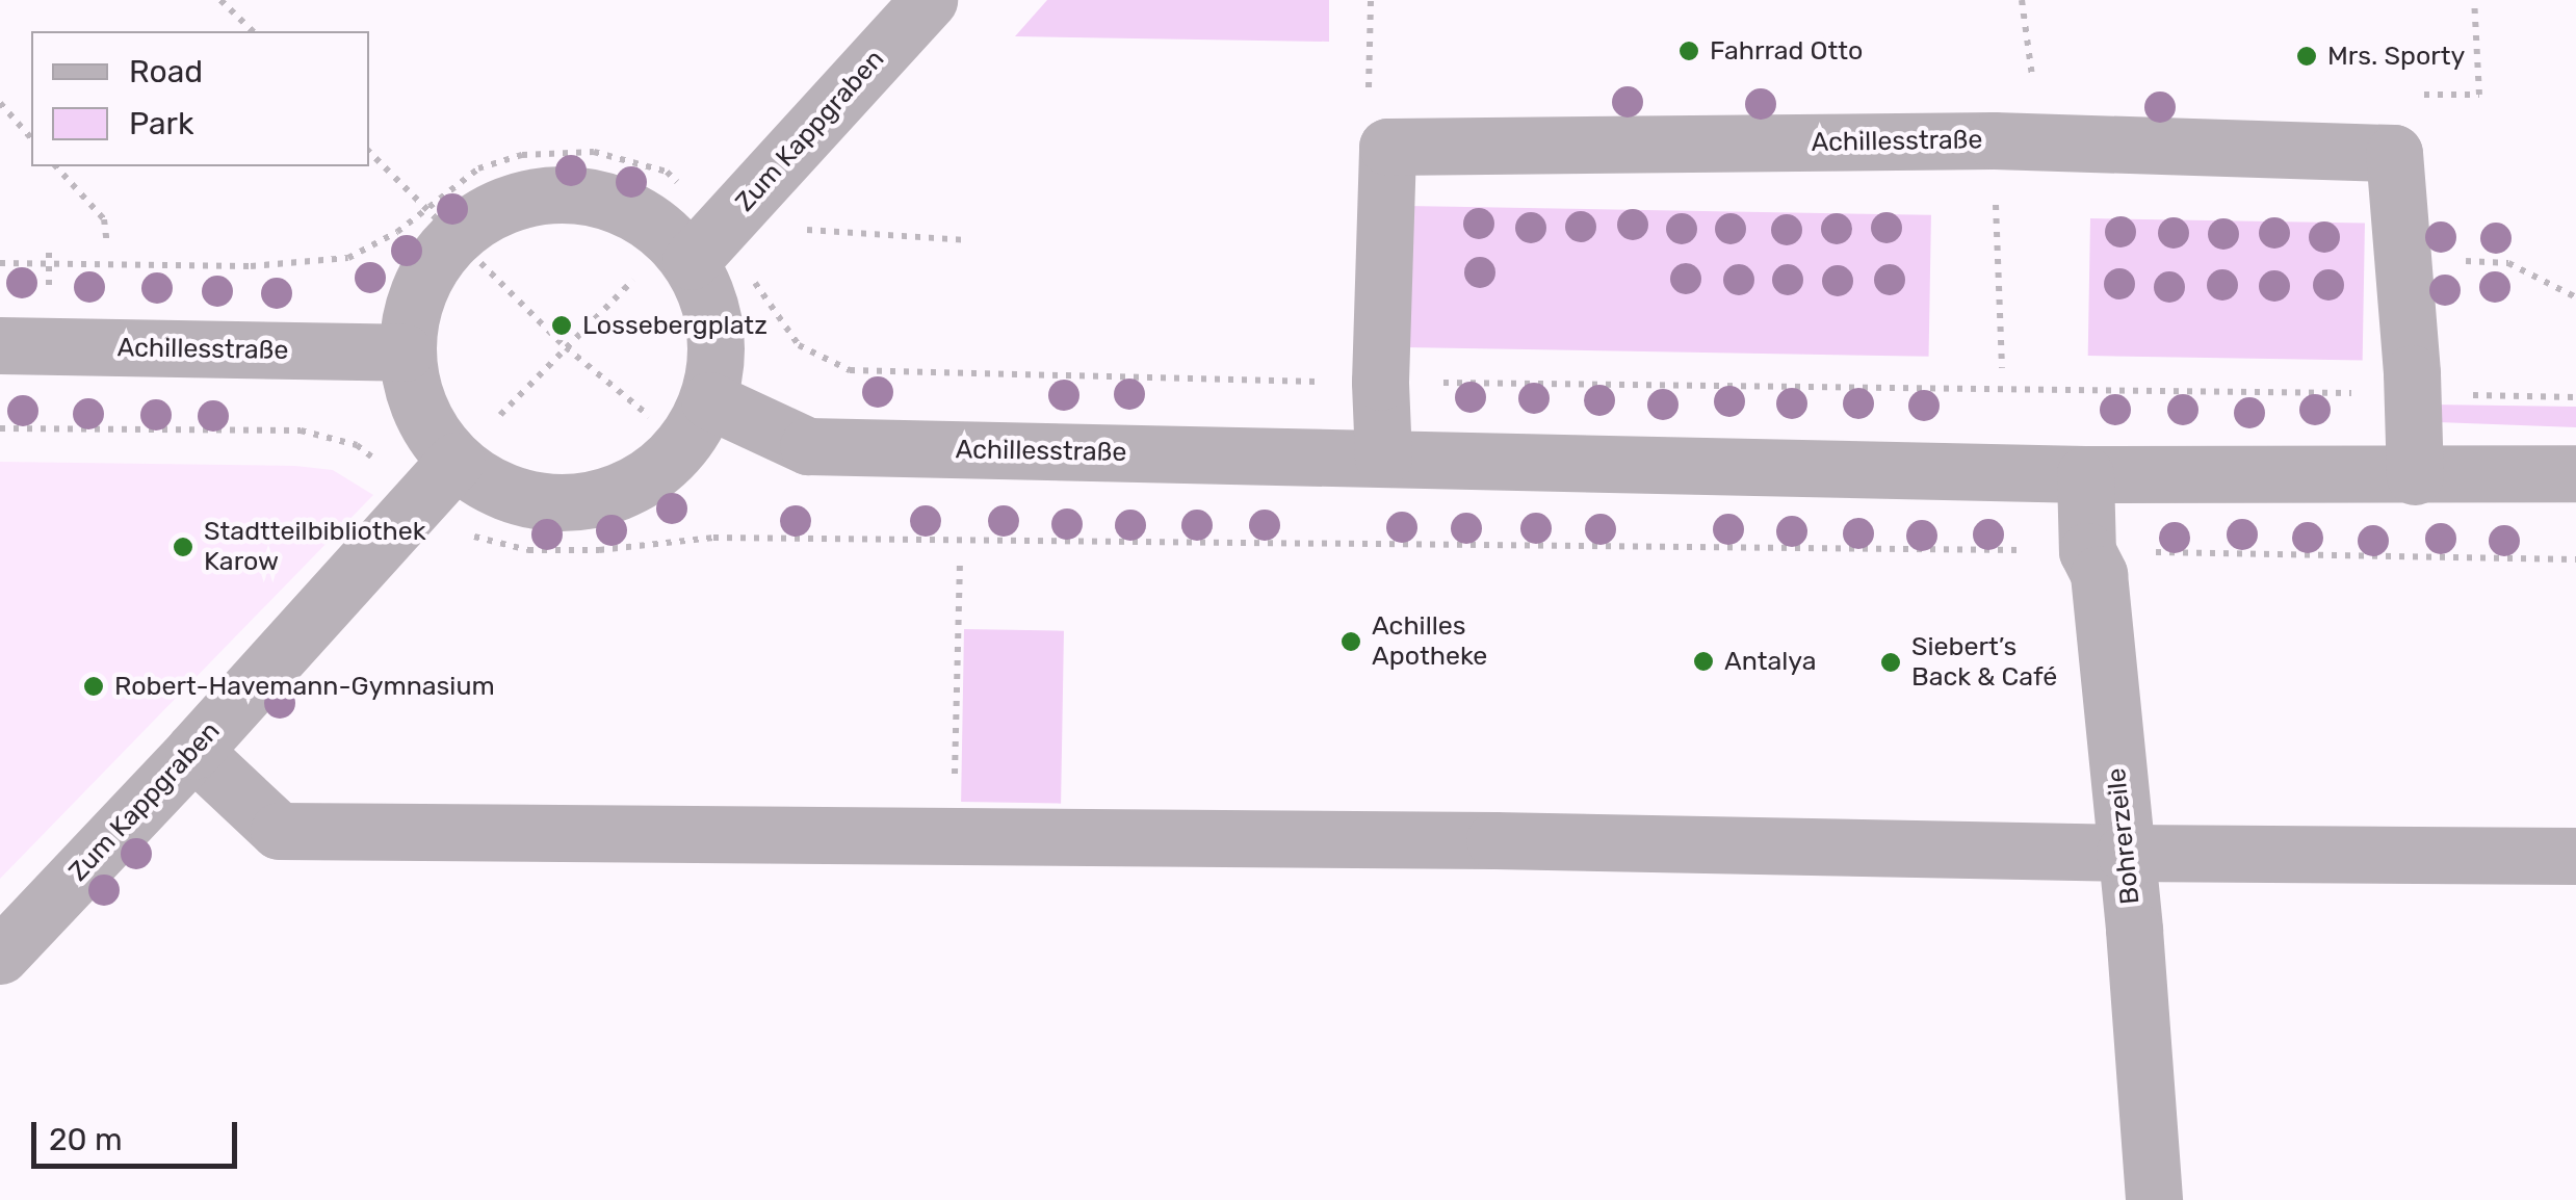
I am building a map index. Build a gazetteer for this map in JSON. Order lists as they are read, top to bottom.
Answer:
{
  "streets": {
    "street": ["Zum Kappgraben", "Achillesstraße", "Bohrerzeile"]
  },
  "crossings": [
    ["Achillesstraße", "Bohrerzeile"]
  ],
  "places": [
    "Fahrrad Otto",
    "Mrs. Sporty",
    "Lossebergplatz",
    "Stadtteilbibliothek Karow",
    "Achilles Apotheke",
    "Antalya",
    "Siebert’s Back & Café",
    "Robert-Havemann-Gymnasium"
  ],
  "legend": ["Road", "Park"],
  "scale_bar": "20 m"
}
